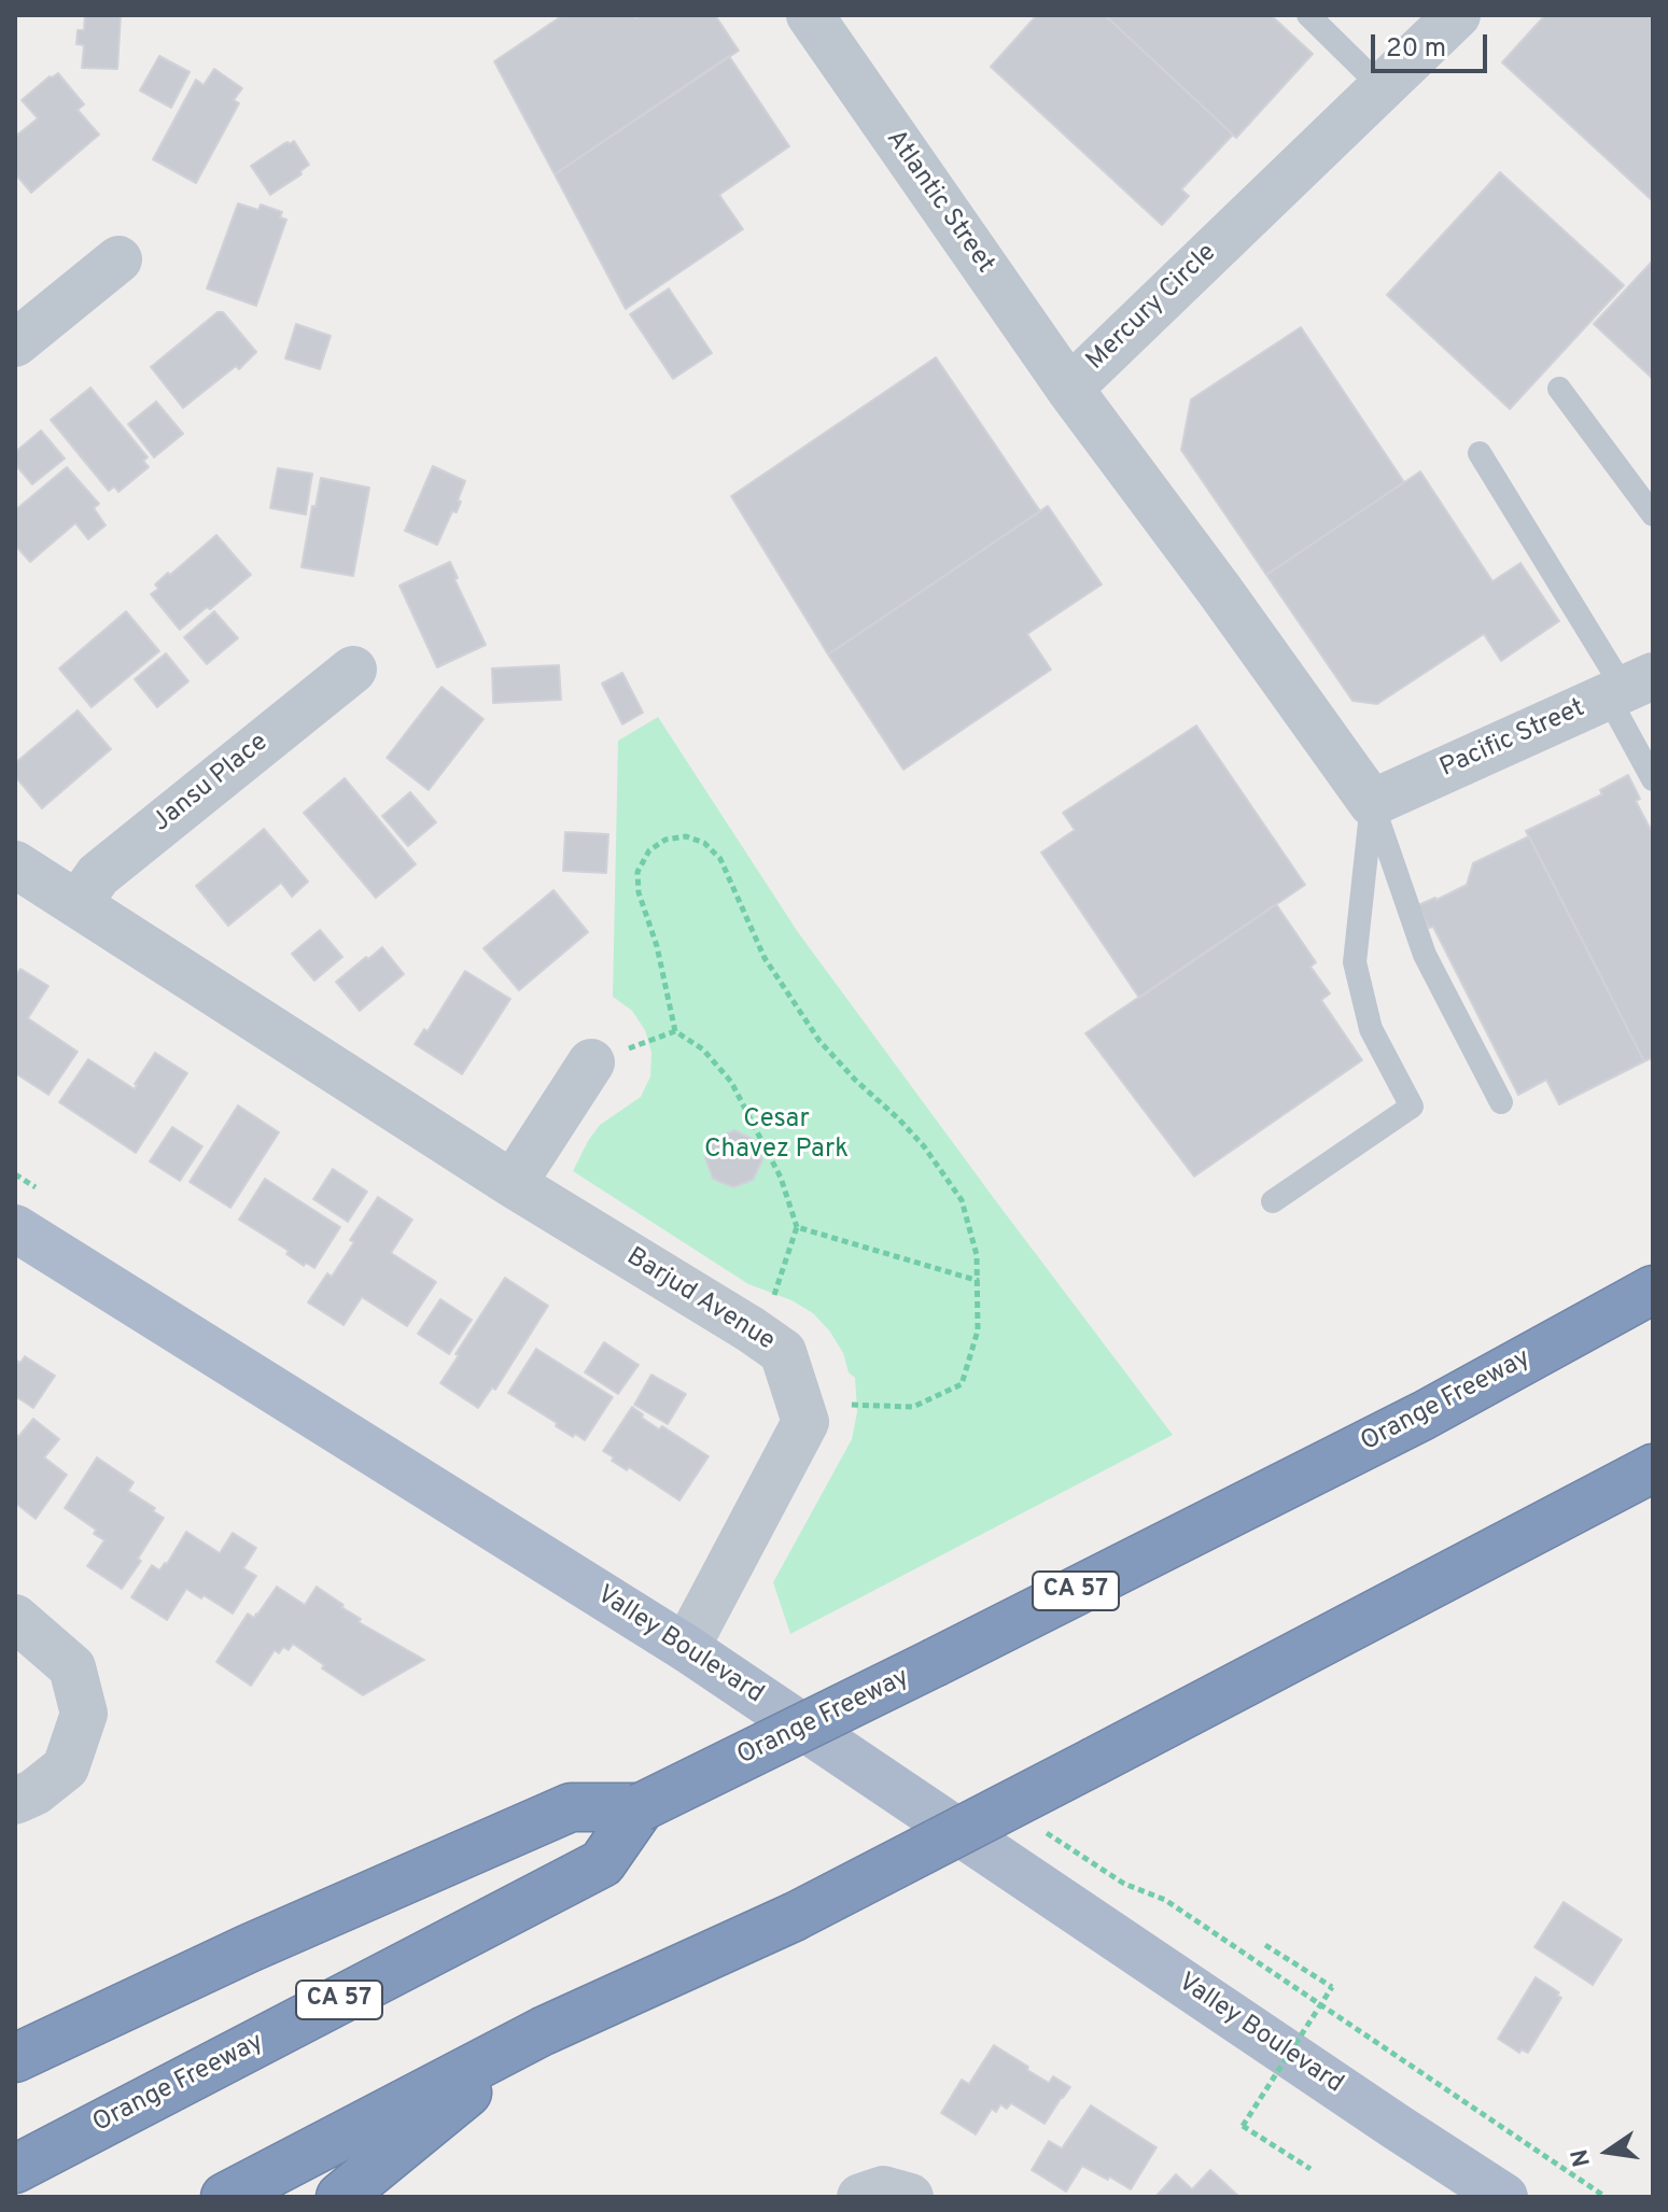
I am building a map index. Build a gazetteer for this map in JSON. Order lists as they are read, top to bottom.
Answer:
{
  "streets": {
    "highway": ["Orange Freeway", "CA 57"],
    "main road": ["Valley Boulevard"],
    "street": [
      "Atlantic Street",
      "Mercury Circle",
      "Pacific Street",
      "Jansu Place",
      "Barjud Avenue"
    ]
  },
  "crossings": [
    ["Atlantic Street", "Mercury Circle"],
    ["Mercury Circle", "Pacific Street"],
    ["Jansu Place", "Barjud Avenue"],
    ["Barjud Avenue", "Valley Boulevard"]
  ],
  "parks": ["Cesar Chavez Park"],
  "scale_bar": "20 m",
  "north": "left"
}
